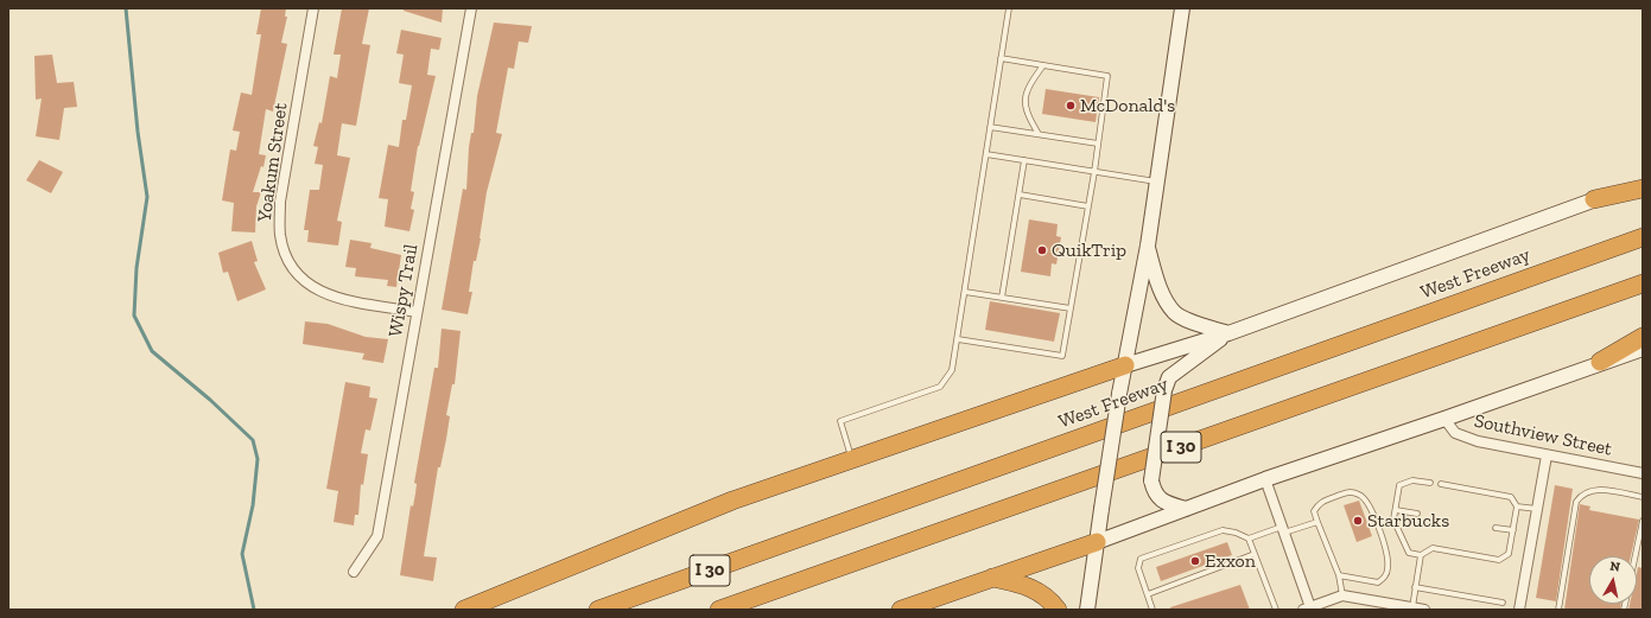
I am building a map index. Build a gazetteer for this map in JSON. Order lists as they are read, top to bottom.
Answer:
{
  "streets": {
    "highway": ["West Freeway", "I 30"],
    "street": ["Yoakum Street", "Wispy Trail", "Southview Street"]
  },
  "crossings": [
    ["Yoakum Street", "Wispy Trail"]
  ],
  "places": [
    "McDonald's",
    "QuikTrip",
    "Starbucks",
    "Exxon"
  ],
  "north": "top"
}
